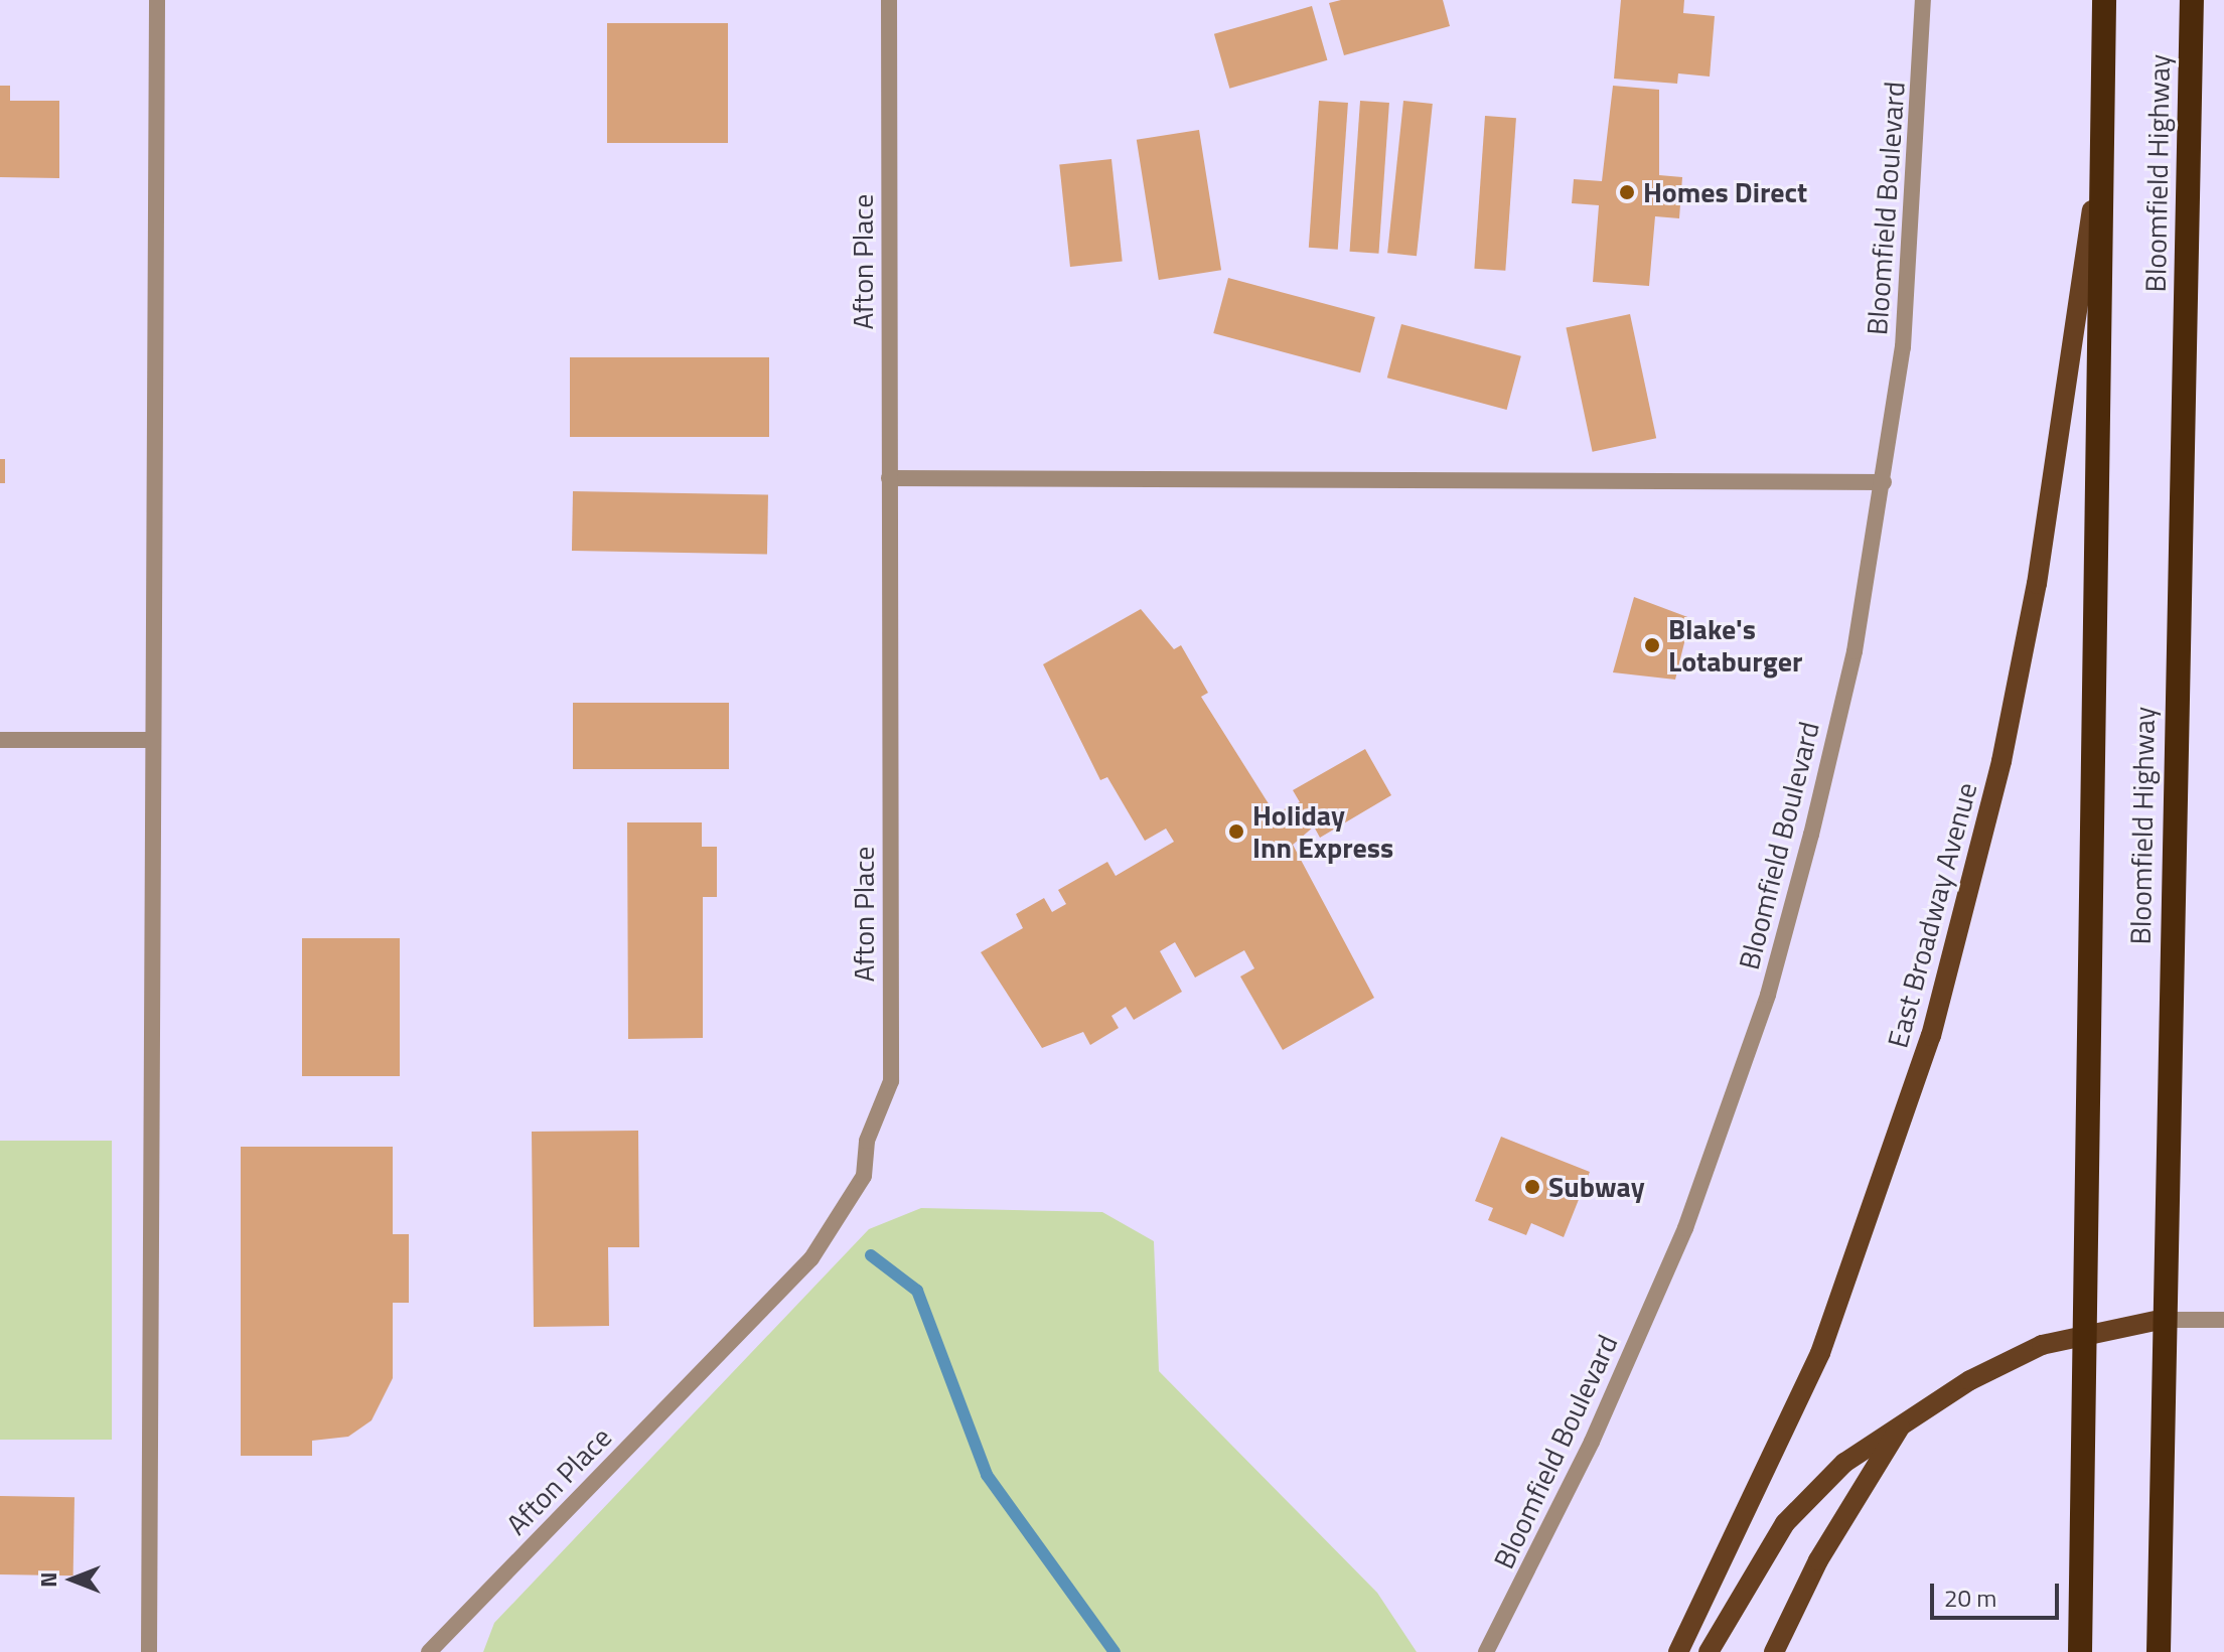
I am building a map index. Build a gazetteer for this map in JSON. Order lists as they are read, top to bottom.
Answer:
{
  "streets": {
    "highway": ["Bloomfield Highway"],
    "main road": ["East Broadway Avenue"],
    "street": ["Bloomfield Boulevard", "Afton Place"]
  },
  "crossings": [
    ["Bloomfield Highway", "East Broadway Avenue"]
  ],
  "places": [
    "Homes Direct",
    "Blake's Lotaburger",
    "Holiday Inn Express",
    "Subway"
  ],
  "scale_bar": "20 m",
  "north": "left"
}
